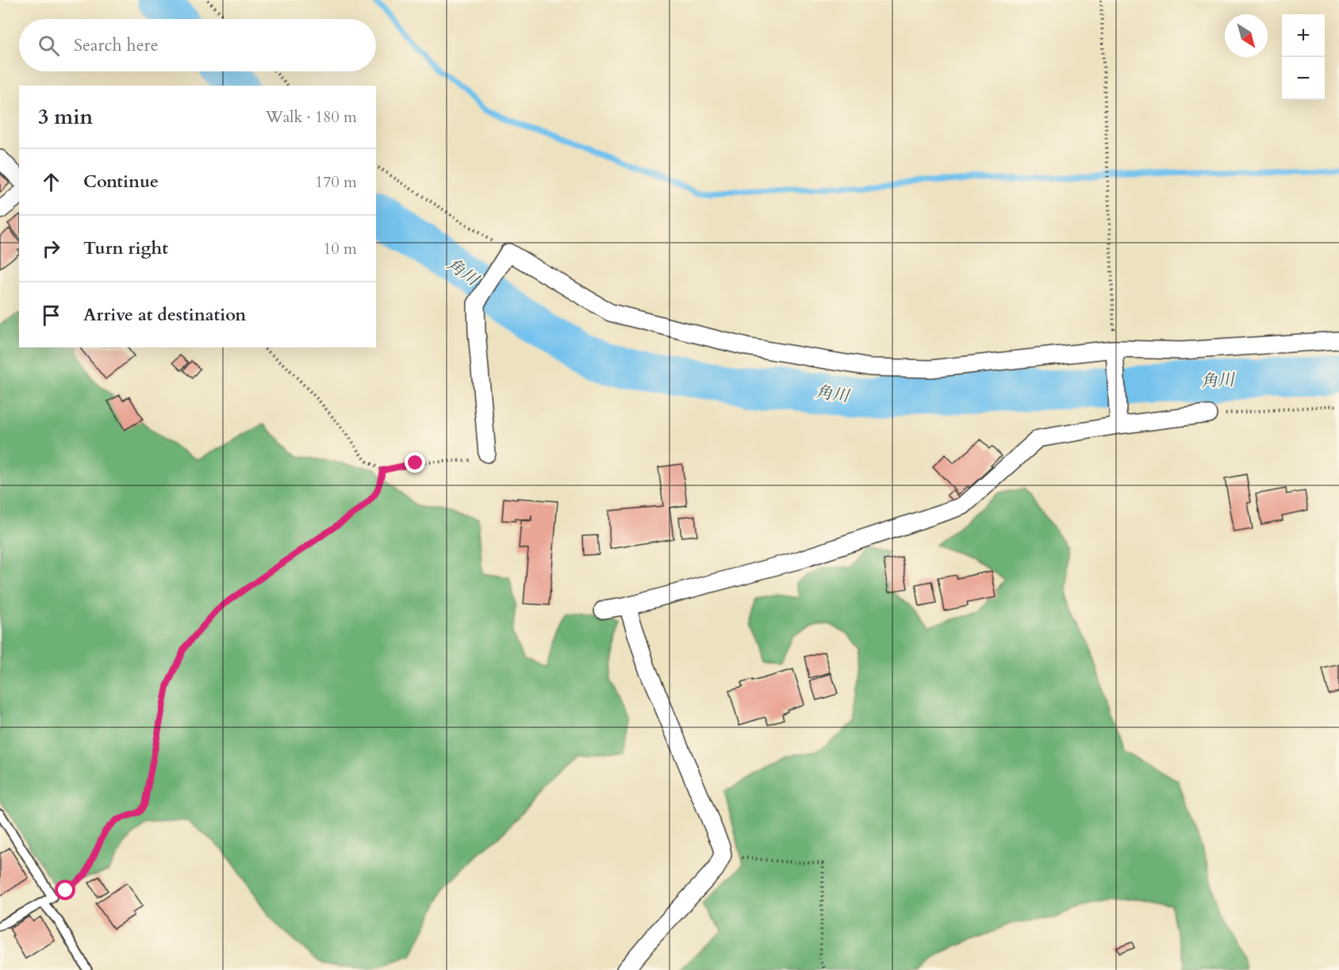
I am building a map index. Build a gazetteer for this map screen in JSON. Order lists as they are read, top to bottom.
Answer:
{
  "water": ["角川"],
  "north": "bottom right",
  "page": {
    "map_buttons": ["+", "−"],
    "search": "Search here",
    "heading": ["3 min", "Walk · 180 m"],
    "list": [
      ["Continue", "170 m"],
      ["Turn right", "10 m"],
      "Arrive at destination"
    ]
  }
}
